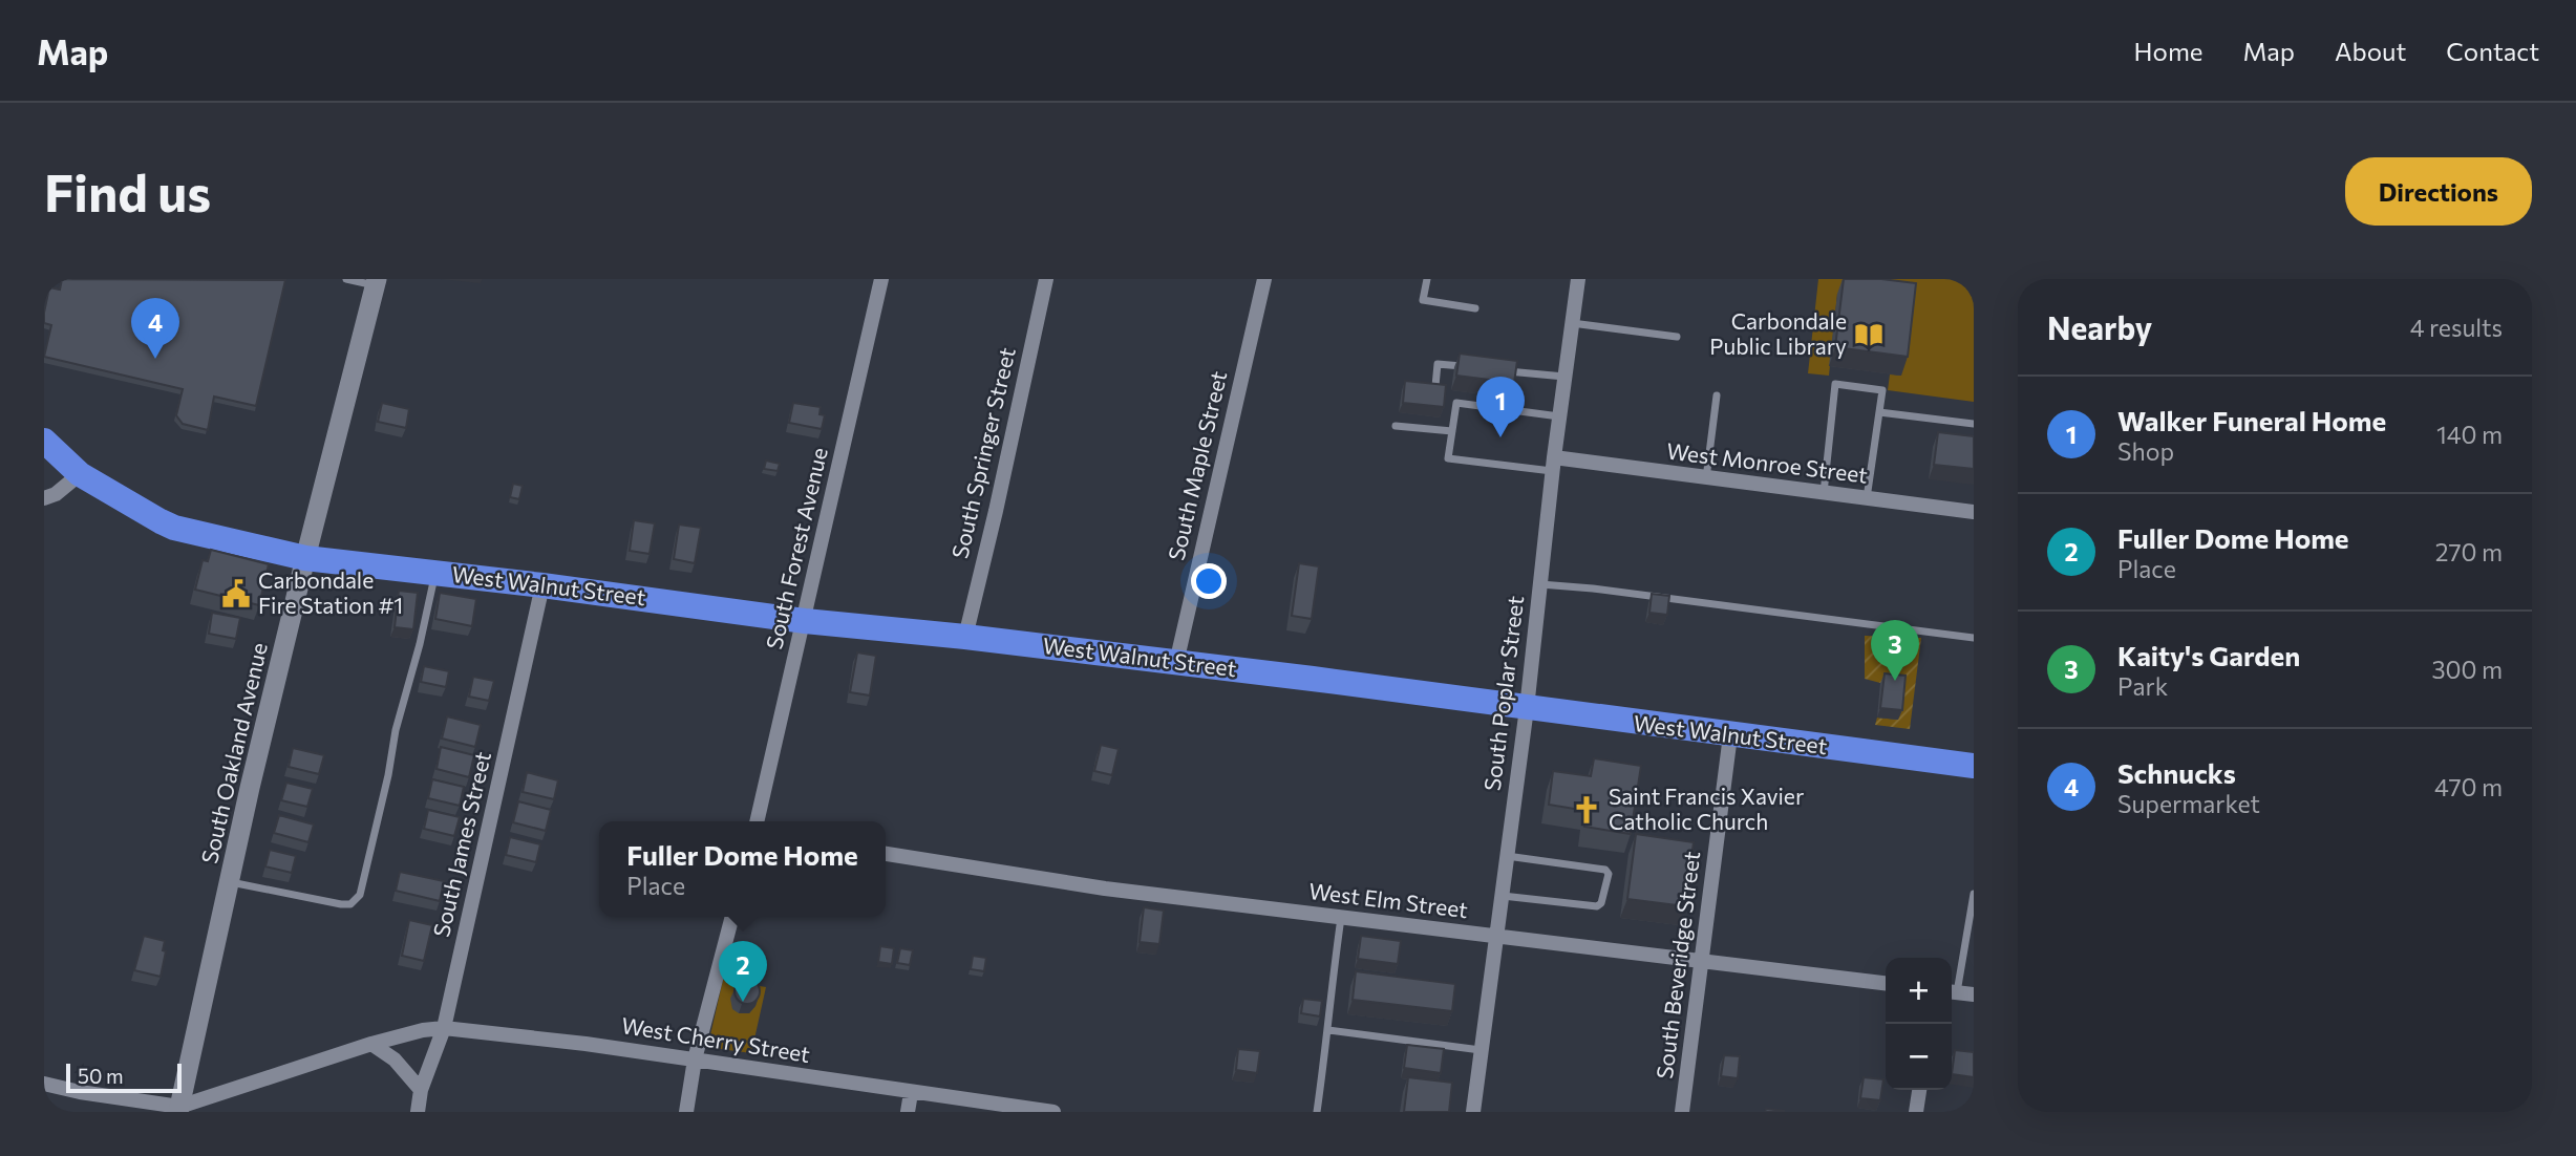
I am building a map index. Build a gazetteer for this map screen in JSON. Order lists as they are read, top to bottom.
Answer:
{
  "streets": {
    "highway": ["West Walnut Street"],
    "street": [
      "South Springer Street",
      "West Monroe Street",
      "South Maple Street",
      "South Forest Avenue",
      "South Poplar Street",
      "South Oakland Avenue",
      "South James Street",
      "West Elm Street",
      "South Beveridge Street",
      "West Cherry Street"
    ]
  },
  "crossings": [
    ["South Springer Street", "West Walnut Street"],
    ["West Monroe Street", "South Poplar Street"],
    ["South Maple Street", "West Walnut Street"],
    ["South Forest Avenue", "West Walnut Street"],
    ["West Walnut Street", "South Poplar Street"],
    ["West Walnut Street", "South Oakland Avenue"],
    ["West Walnut Street", "South James Street"],
    ["West Walnut Street", "South Beveridge Street"],
    ["South Poplar Street", "West Elm Street"],
    ["South Oakland Avenue", "West Cherry Street"],
    ["South James Street", "West Cherry Street"],
    ["West Elm Street", "South Beveridge Street"]
  ],
  "places": {
    "library": ["Carbondale Public Library"],
    "public building": ["Carbondale Fire Station #1"],
    "church": ["Saint Francis Xavier Catholic Church"]
  },
  "scale_bar": "50 m",
  "page": {
    "header": "Map",
    "nav": [
      "Home",
      "Map",
      "About",
      "Contact"
    ],
    "buttons": "Directions",
    "title": "Find us",
    "heading": ["Nearby", "4 results"],
    "pins": [
      "4",
      "1",
      "3",
      "2"
    ],
    "list": [
      {
        "mark": "1",
        "name": "Walker Funeral Home",
        "note": "Shop",
        "value": "140 m"
      },
      {
        "mark": "2",
        "name": "Fuller Dome Home",
        "note": "Place",
        "value": "270 m"
      },
      {
        "mark": "3",
        "name": "Kaity's Garden",
        "note": "Park",
        "value": "300 m"
      },
      {
        "mark": "4",
        "name": "Schnucks",
        "note": "Supermarket",
        "value": "470 m"
      }
    ],
    "popup": ["Fuller Dome Home", "Place"],
    "map_buttons": ["+", "−"],
    "scale": "50 m"
  }
}
